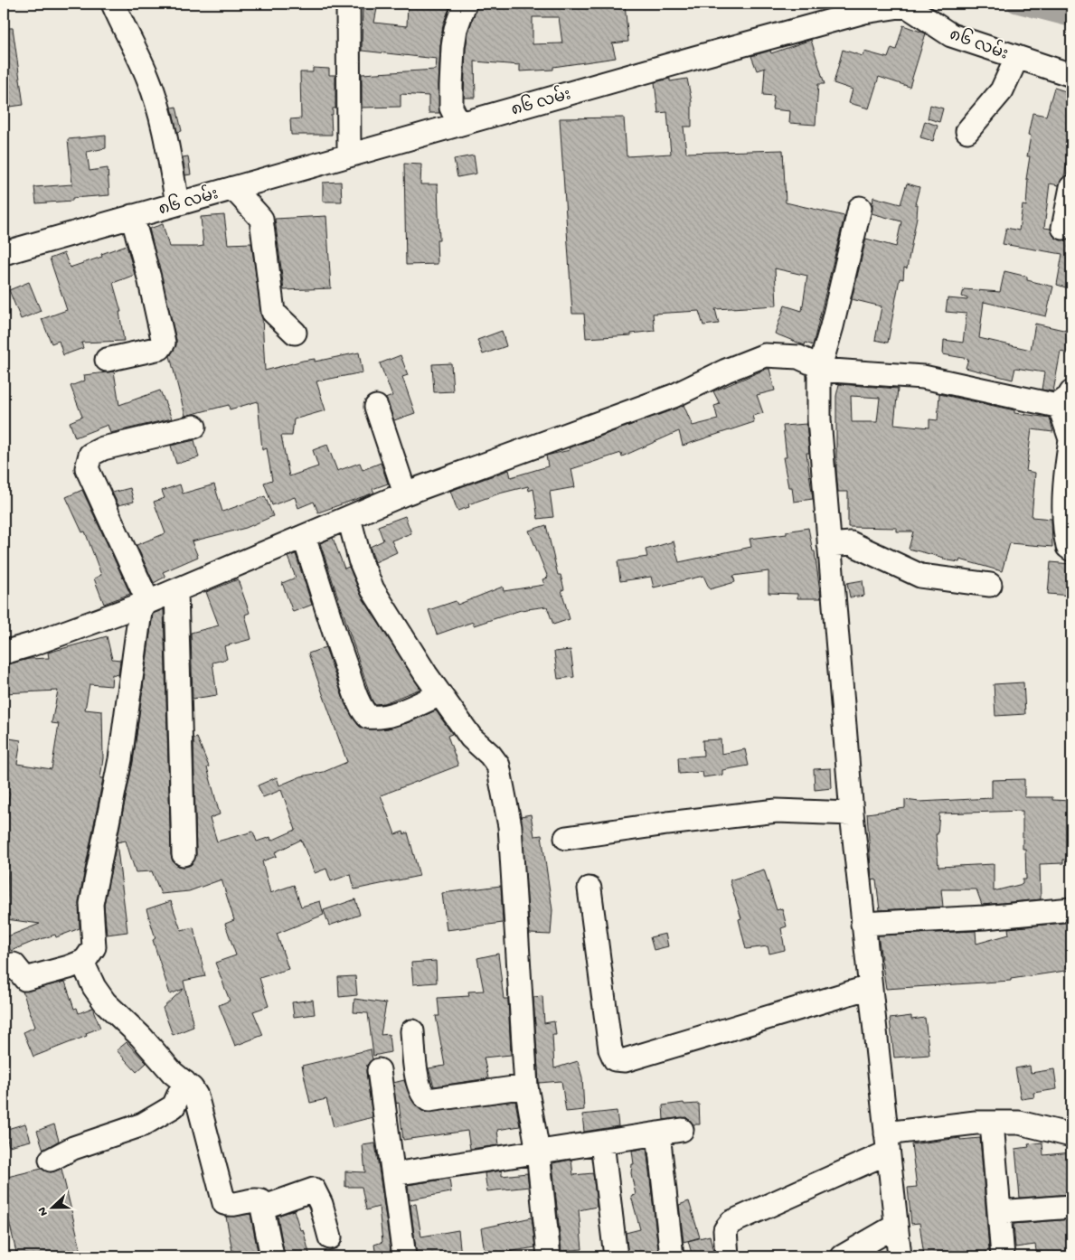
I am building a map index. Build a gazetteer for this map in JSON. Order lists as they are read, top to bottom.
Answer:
{
  "streets": {
    "street": ["၈၆ လမ်း"]
  },
  "north": "left"
}
